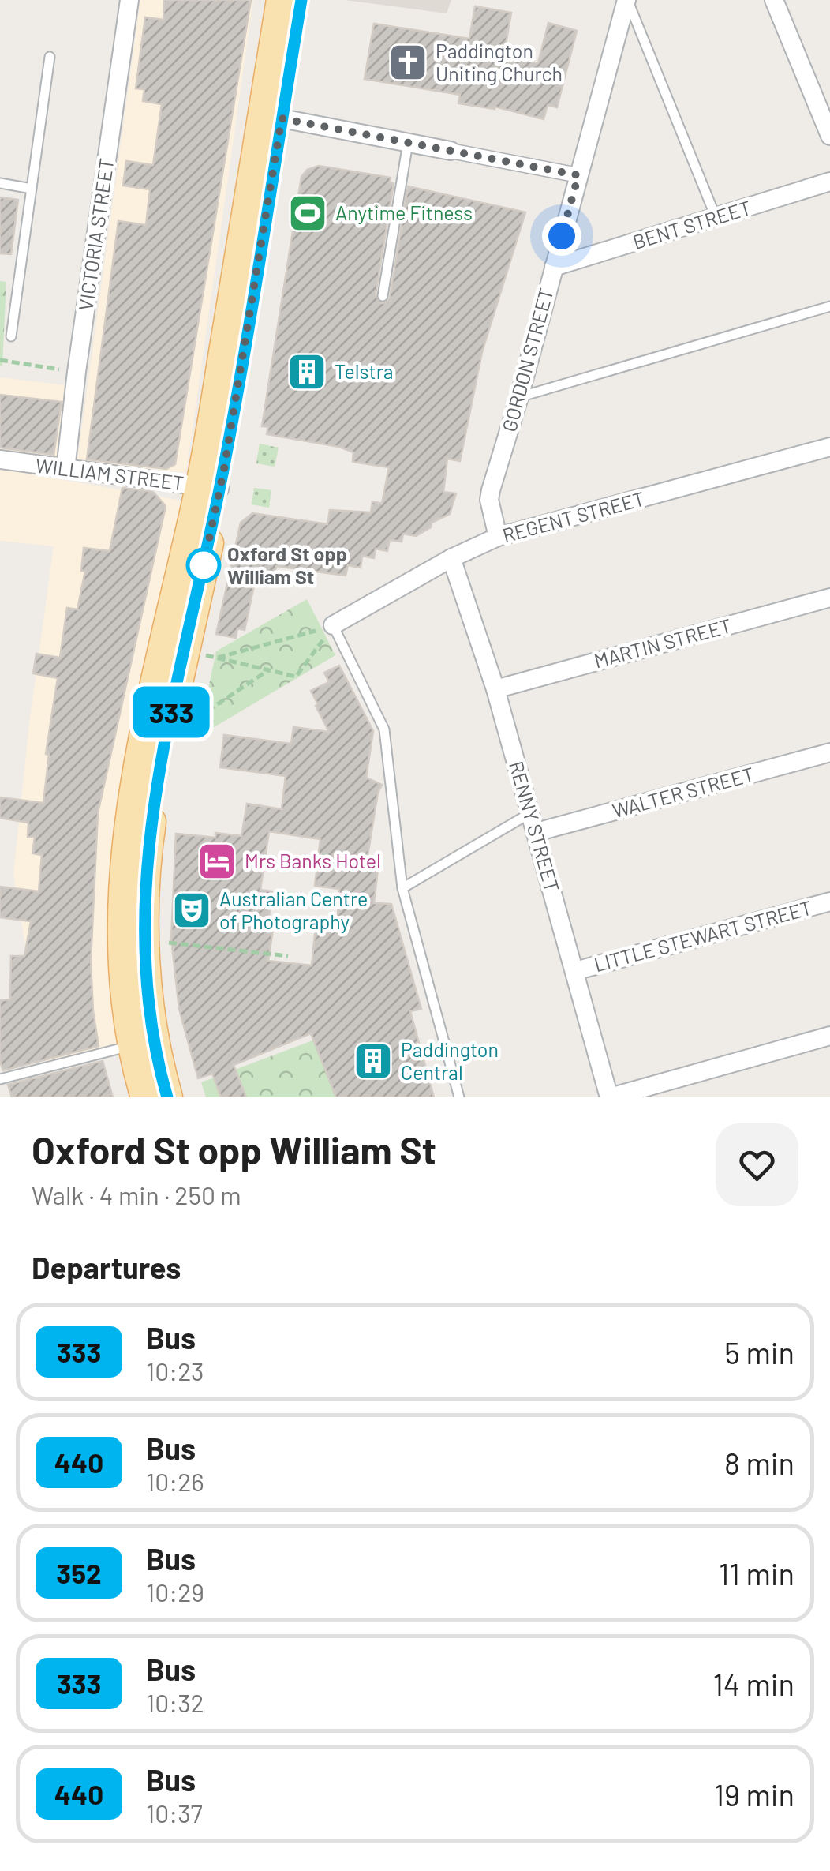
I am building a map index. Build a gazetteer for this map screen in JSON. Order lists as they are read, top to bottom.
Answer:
{
  "streets": {
    "street": [
      "BENT STREET",
      "VICTORIA STREET",
      "GORDON STREET",
      "WILLIAM STREET",
      "REGENT STREET",
      "MARTIN STREET",
      "WALTER STREET",
      "RENNY STREET",
      "LITTLE STEWART STREET"
    ]
  },
  "crossings": [
    ["BENT STREET", "GORDON STREET"],
    ["VICTORIA STREET", "WILLIAM STREET"],
    ["GORDON STREET", "REGENT STREET"],
    ["REGENT STREET", "RENNY STREET"],
    ["MARTIN STREET", "RENNY STREET"],
    ["WALTER STREET", "RENNY STREET"],
    ["RENNY STREET", "LITTLE STEWART STREET"]
  ],
  "places": {
    "church": ["Paddington Uniting Church"],
    "sports": ["Anytime Fitness"],
    "building": ["Telstra", "Paddington Central"],
    "other": ["Oxford St opp William St"],
    "hotel": ["Mrs Banks Hotel"],
    "theatre": ["Australian Centre of Photography"]
  },
  "lines": ["bus line 333"],
  "page": {
    "on_map": "333",
    "heading": [
      ["Oxford St opp William St", "Walk · 4 min · 250 m"],
      "Departures"
    ],
    "list": [
      {
        "mark": "333",
        "name": "Bus",
        "note": "10:23",
        "value": "5 min"
      },
      {
        "mark": "440",
        "name": "Bus",
        "note": "10:26",
        "value": "8 min"
      },
      {
        "mark": "352",
        "name": "Bus",
        "note": "10:29",
        "value": "11 min"
      },
      {
        "mark": "333",
        "name": "Bus",
        "note": "10:32",
        "value": "14 min"
      },
      {
        "mark": "440",
        "name": "Bus",
        "note": "10:37",
        "value": "19 min"
      }
    ]
  }
}
